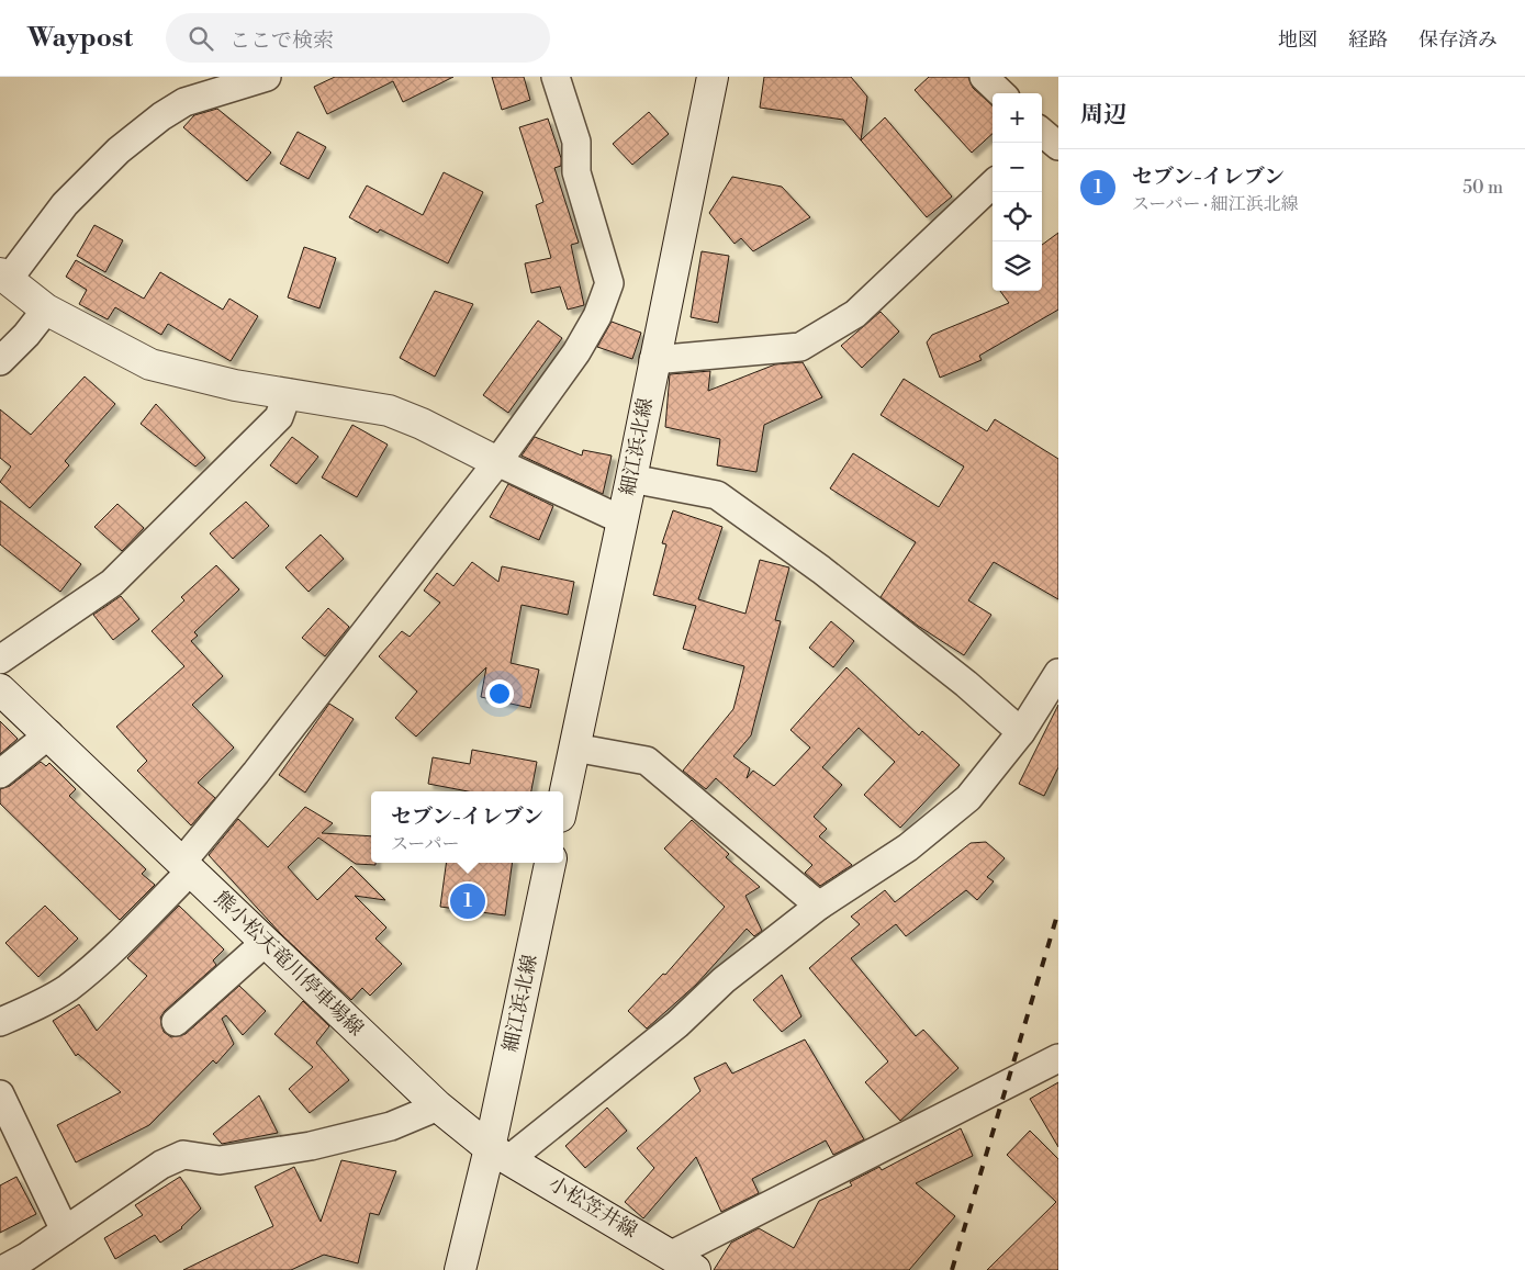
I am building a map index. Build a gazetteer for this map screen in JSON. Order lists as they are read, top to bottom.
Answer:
{
  "streets": {
    "main road": ["細江浜北線", "熊小松天竜川停車場線", "小松笠井線"]
  },
  "crossings": [
    ["細江浜北線", "熊小松天竜川停車場線"],
    ["細江浜北線", "小松笠井線"],
    ["熊小松天竜川停車場線", "小松笠井線"]
  ],
  "page": {
    "header": "Waypost",
    "search": "ここで検索",
    "nav": ["地図", "経路", "保存済み"],
    "heading": "周辺",
    "map_buttons": ["+", "−"],
    "list": [
      {
        "mark": "1",
        "name": "セブン-イレブン",
        "note": "スーパー · 細江浜北線",
        "value": "50 m"
      }
    ],
    "popup": ["セブン-イレブン", "スーパー"],
    "pins": "1"
  }
}
